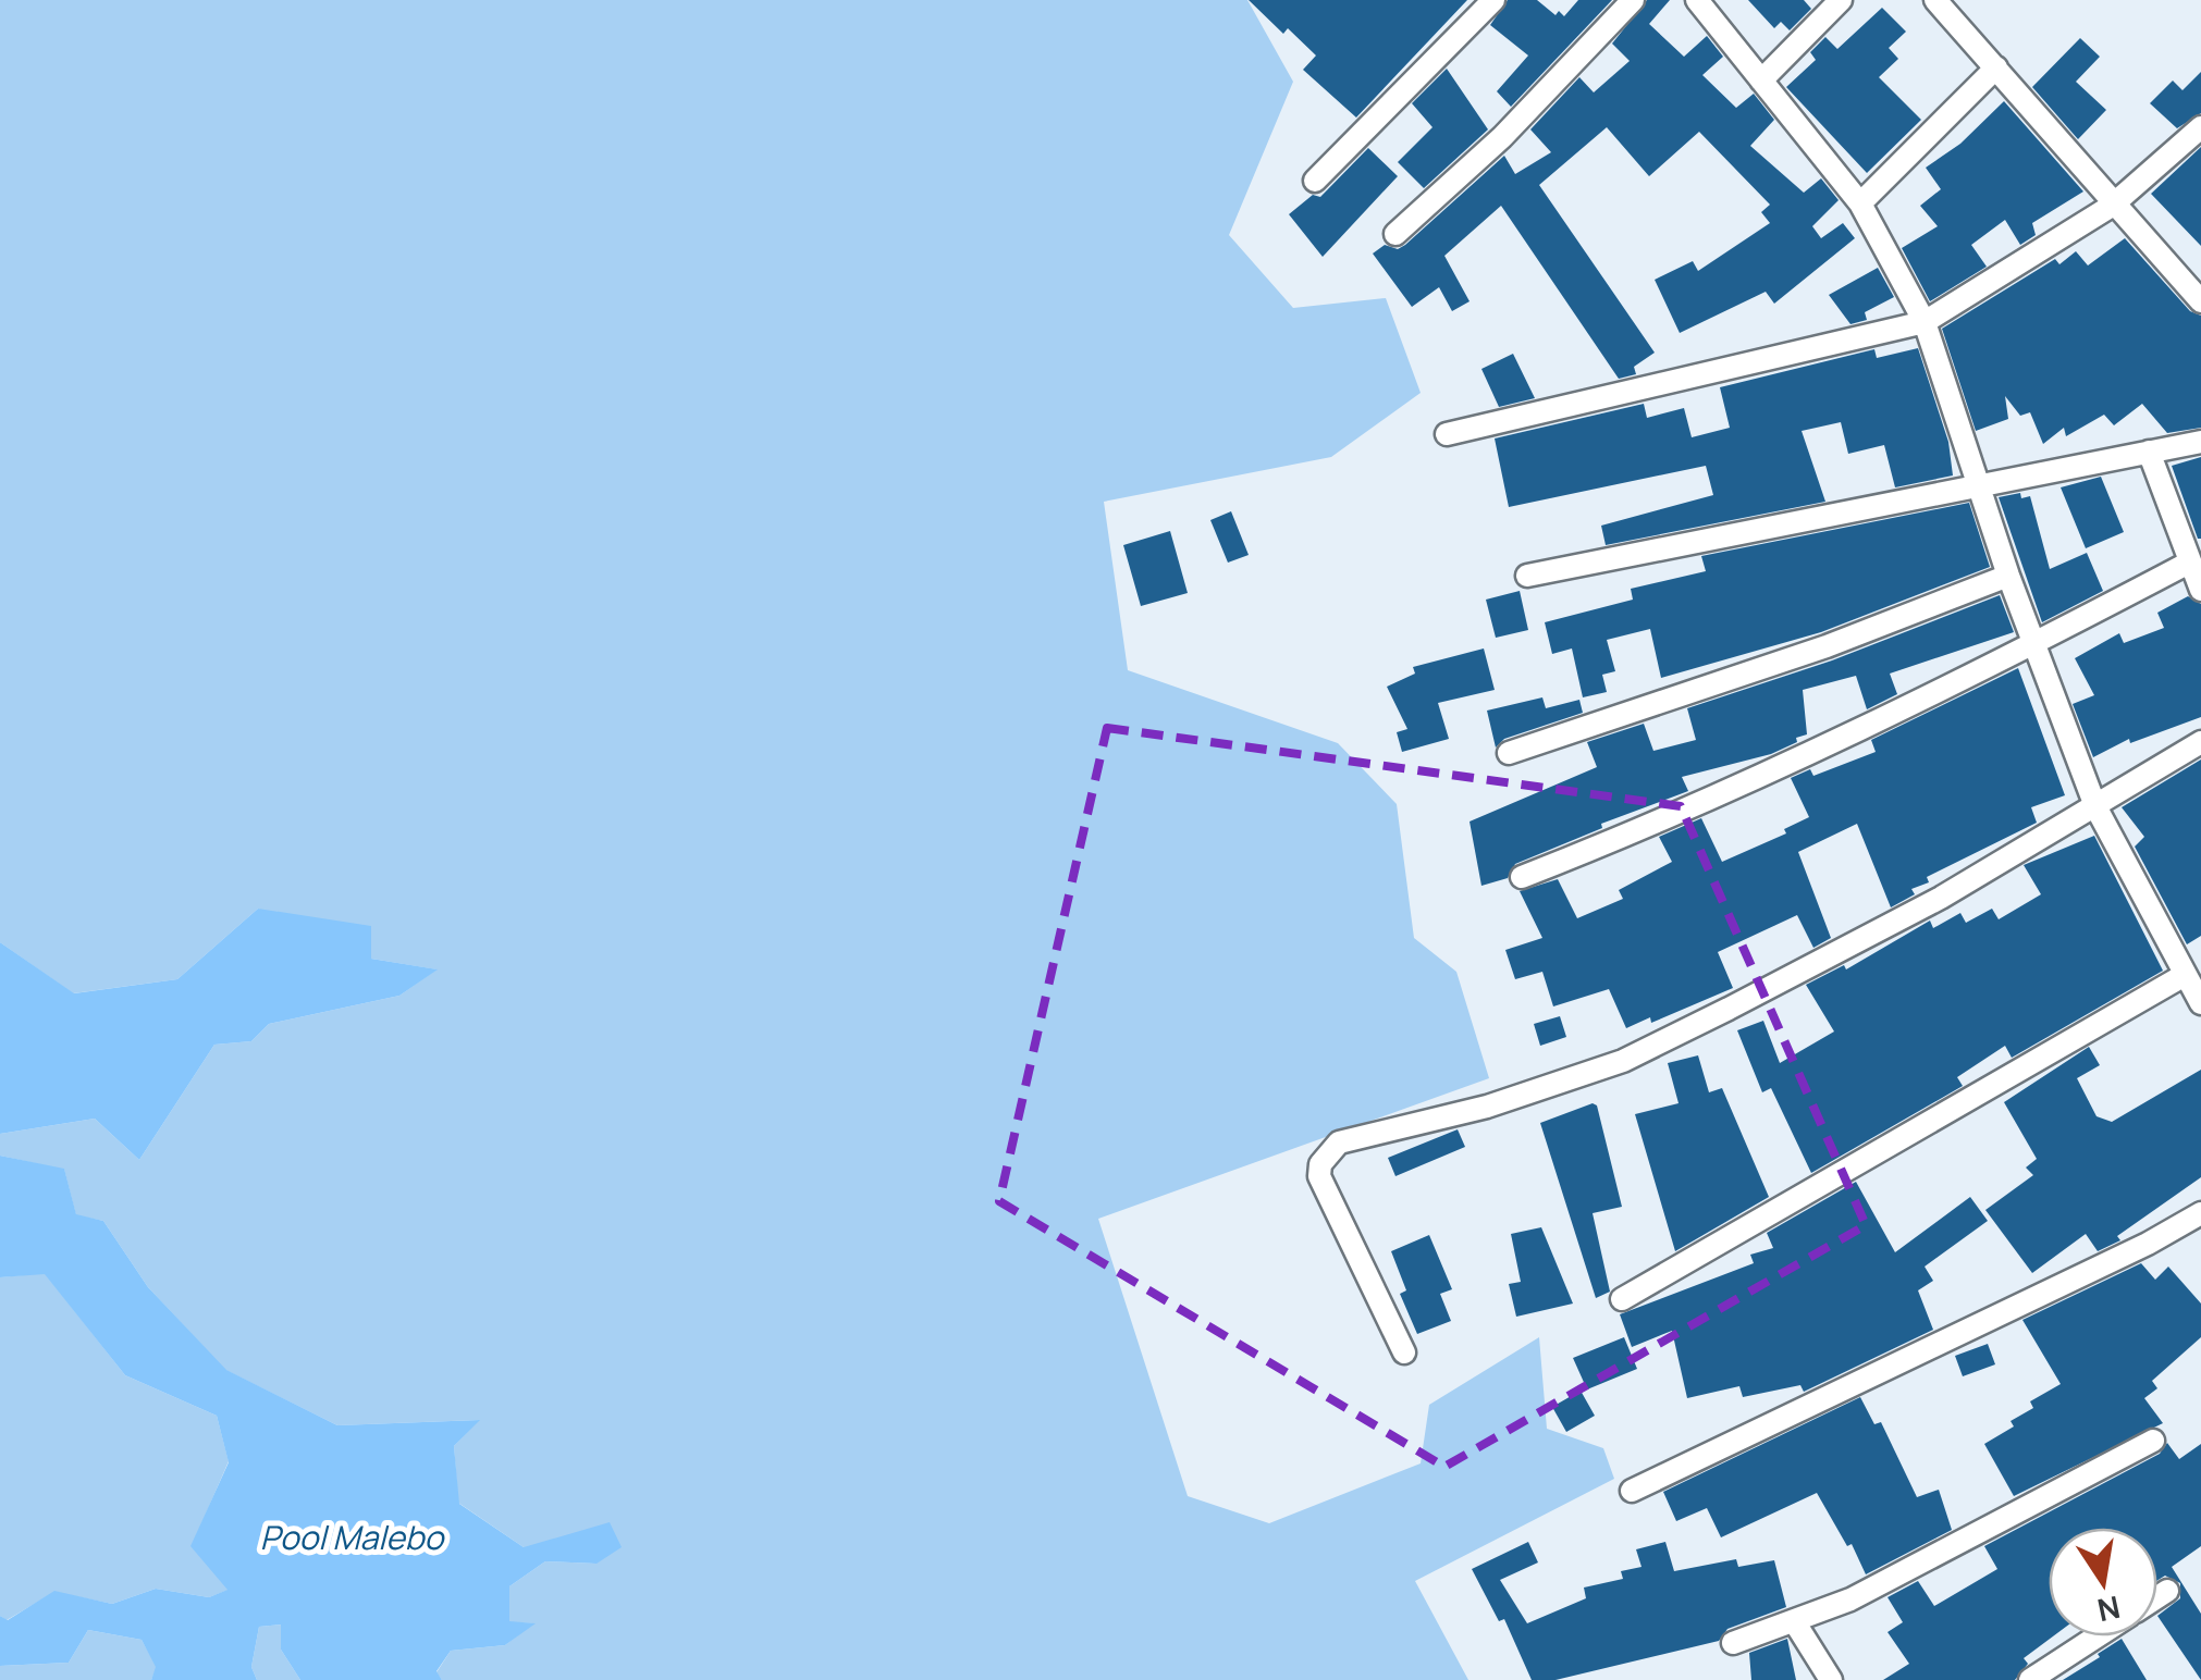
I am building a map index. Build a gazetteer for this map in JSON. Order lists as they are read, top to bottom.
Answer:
{
  "water": ["Pool Malebo"],
  "north": "bottom"
}
